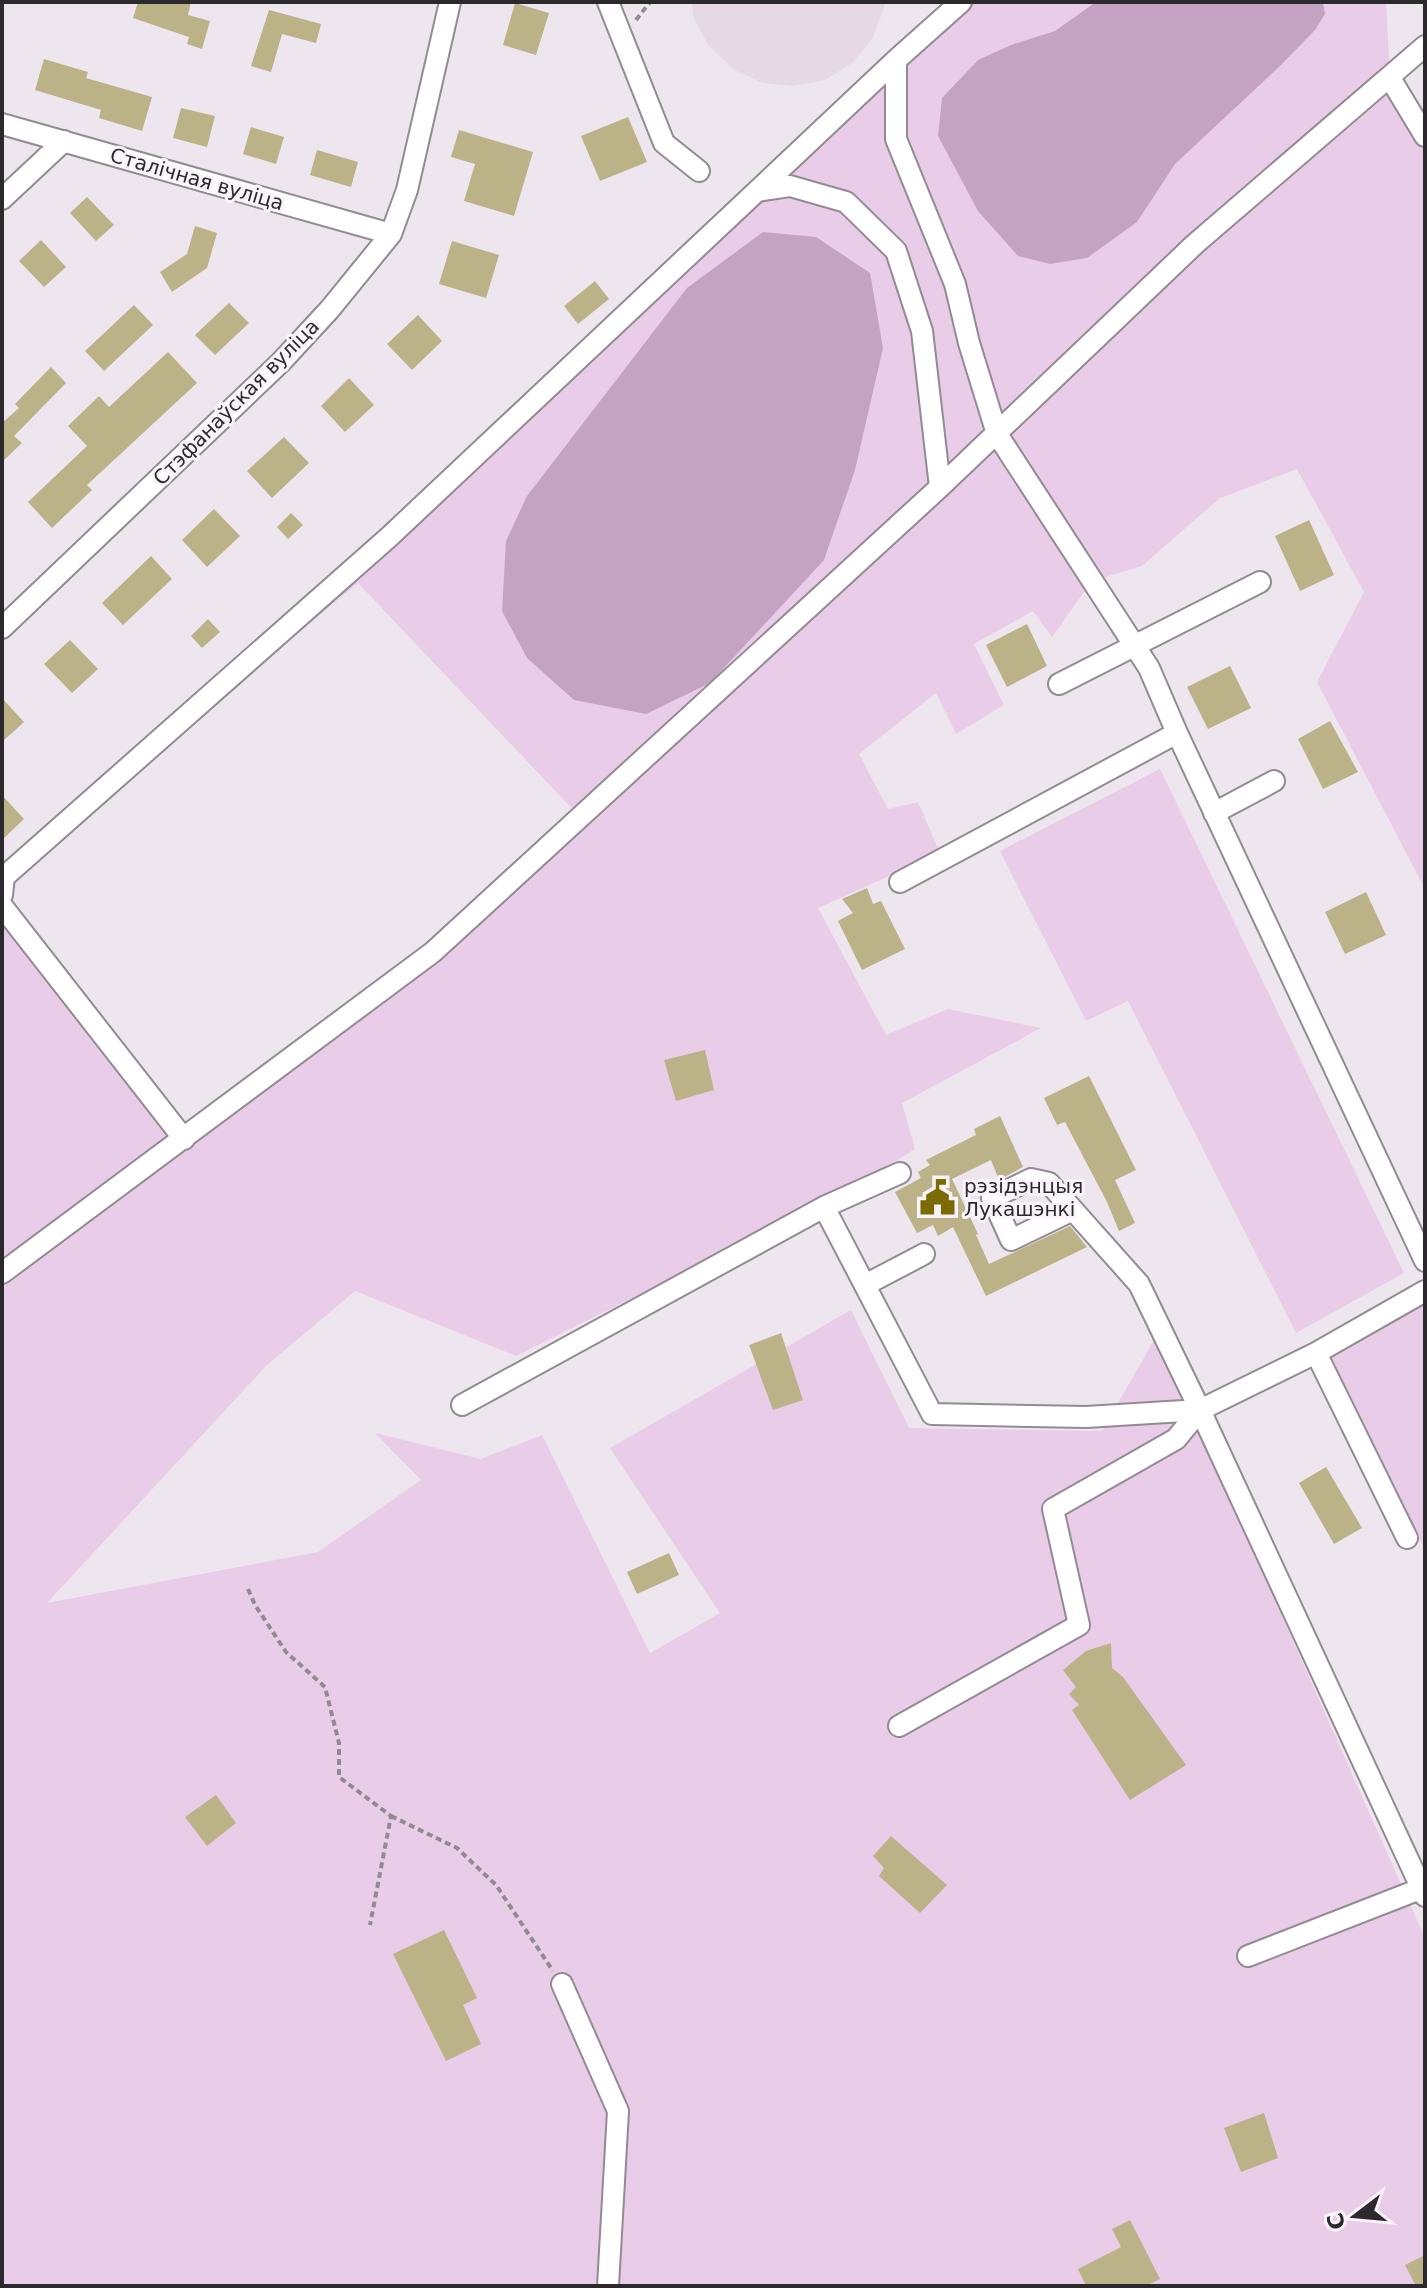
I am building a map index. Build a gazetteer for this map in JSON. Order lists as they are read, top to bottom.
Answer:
{
  "streets": {
    "street": ["Сталічная вуліца", "Стэфанаўская вуліца"]
  },
  "crossings": [
    ["Сталічная вуліца", "Стэфанаўская вуліца"]
  ],
  "places": {
    "public building": ["рэзідэнцыя Лукашэнкі"]
  },
  "north": "left"
}
